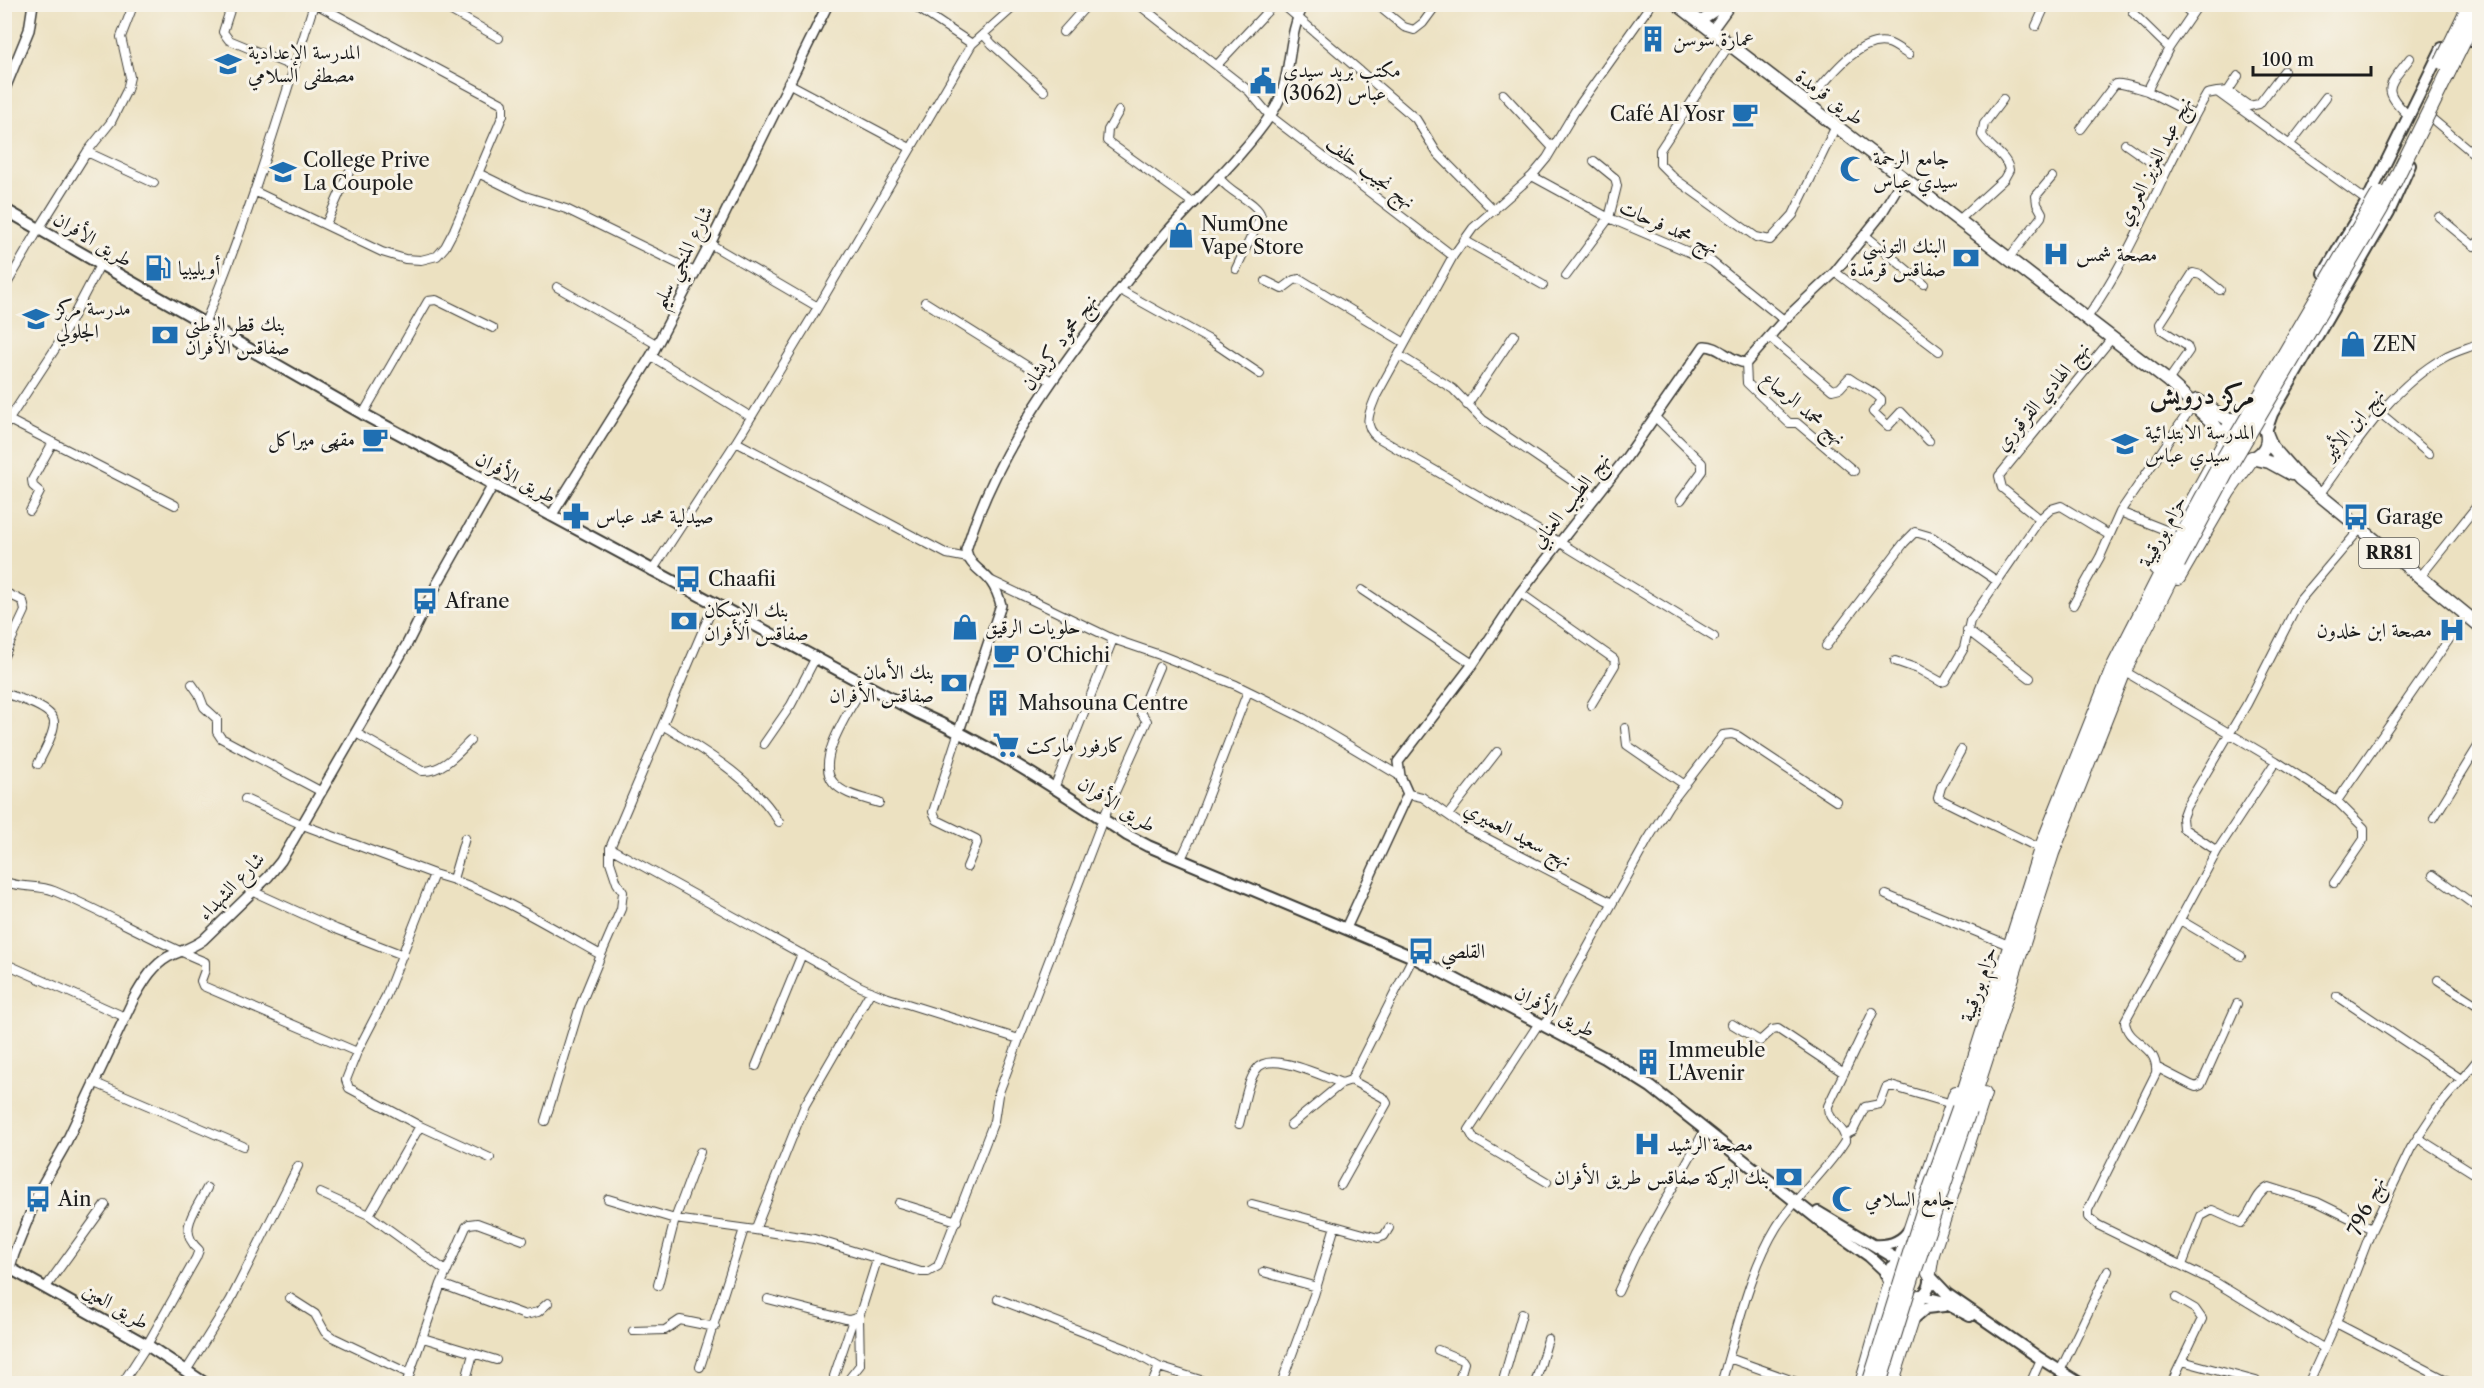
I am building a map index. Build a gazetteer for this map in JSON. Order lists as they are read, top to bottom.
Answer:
{
  "streets": {
    "highway": ["حزام بورقيبة"],
    "main road": [
      "طريق قرمدة",
      "طريق الأفران",
      "RR81",
      "طريق العين"
    ],
    "street": [
      "نهج عبد العزيز العروي",
      "نهج نجيب خلف",
      "نهج محمد فرحات",
      "شارع المنجي سليم",
      "نهج محمود كريشان",
      "نهج الهادي القرقوري",
      "نهج محمد الرصاع",
      "نهج ابن الأثير",
      "نهج الطيب العنابي",
      "نهج سعيد العميري",
      "شارع الشهداء",
      "نهج 796"
    ]
  },
  "crossings": [
    ["طريق قرمدة", "نهج عبد العزيز العروي"],
    ["طريق قرمدة", "نهج الهادي القرقوري"],
    ["طريق قرمدة", "RR81"],
    ["نهج نجيب خلف", "نهج محمود كريشان"],
    ["طريق الأفران", "شارع المنجي سليم"],
    ["طريق الأفران", "شارع الشهداء"],
    ["نهج محمد الرصاع", "نهج الطيب العنابي"],
    ["نهج ابن الأثير", "RR81"],
    ["شارع الشهداء", "طريق العين"]
  ],
  "districts": ["مركز درويش"],
  "places": {
    "building": ["عمارة سوسن", "Mahsouna Centre", "Immeuble L'Avenir"],
    "school or university": [
      "المدرسة الإعدادية مصطفى السلامي",
      "College Prive La Coupole",
      "مدرسة مركز الجلولي",
      "المدرسة الابتدائية سيدي عباس"
    ],
    "public building": ["مكتب بريد سيدي عباس (3062)"],
    "cafe": ["Café Al Yosr", "مقهى ميراكل", "O'Chichi"],
    "mosque": ["جامع الرحمة سيدي عباس", "جامع السلامي"],
    "shop": ["NumOne Vape Store", "ZEN", "حلويات الرقيق"],
    "hospital": ["مصحة شمس", "مصحة ابن خلدون", "مصحة الرشيد"],
    "bank": [
      "البنك التونسي صفاقس قرمدة",
      "بنك قطر الوطني صفاقس الأفران",
      "بنك الإسكان صفاقس الأفران",
      "بنك الأمان صفاقس الأفران",
      "بنك البركة صفاقس طريق الأفران"
    ],
    "fuel station": ["أويليبيا"],
    "pharmacy": ["صيدلية محمد عباس"],
    "bus stop": [
      "Garage",
      "Chaafii",
      "Afrane",
      "القلصي",
      "Ain"
    ],
    "supermarket": ["كارفور ماركت"]
  },
  "scale_bar": "100 m"
}
